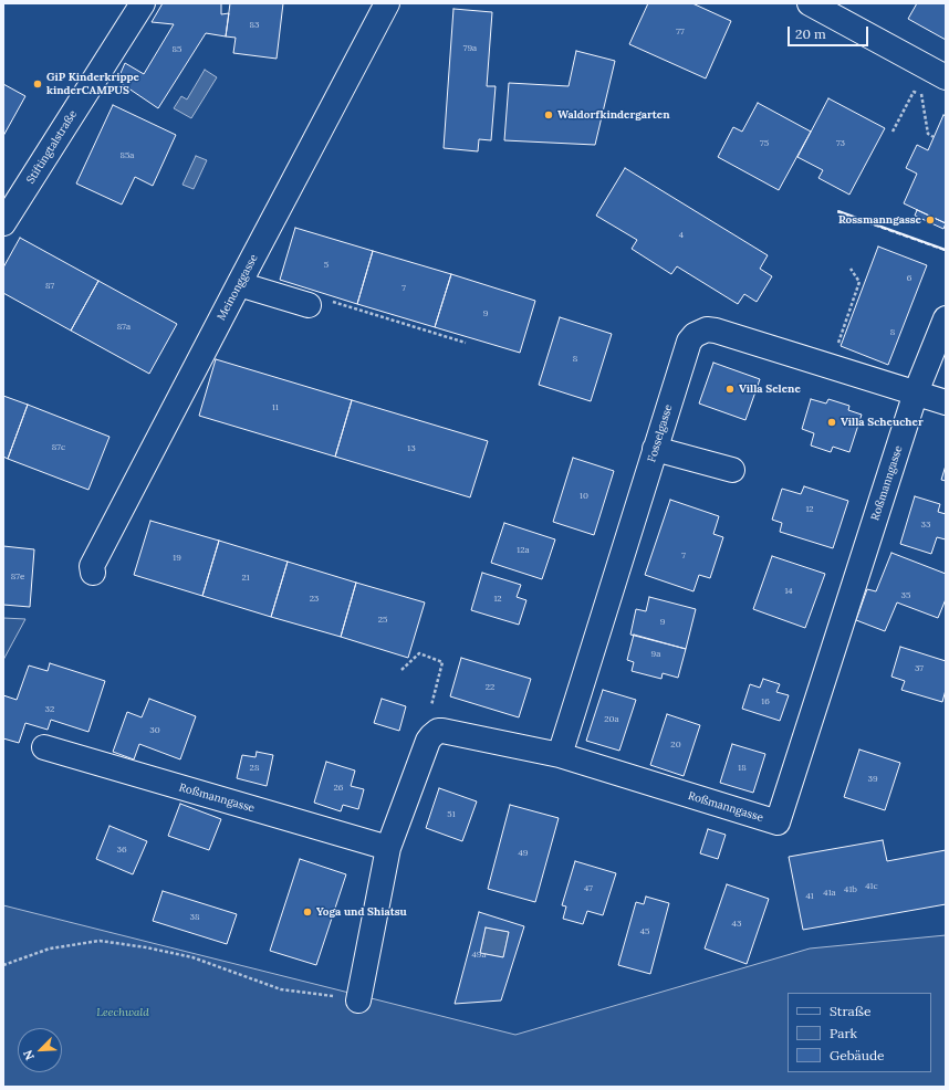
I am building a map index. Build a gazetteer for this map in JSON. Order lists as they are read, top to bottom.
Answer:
{
  "streets": {
    "street": [
      "Stiftingtalstraße",
      "Meinonggasse",
      "Fosselgasse",
      "Roßmanngasse"
    ]
  },
  "crossings": [
    ["Fosselgasse", "Roßmanngasse"]
  ],
  "parks": ["Leechwald"],
  "places": [
    "GiP Kinderkrippe kinderCAMPUS",
    "Waldorfkindergarten",
    "Rossmanngasse",
    "Villa Selene",
    "Villa Scheucher",
    "Yoga und Shiatsu"
  ],
  "house_numbers": [
    "83",
    "77",
    "79a",
    "85",
    "75",
    "73",
    "85a",
    "4",
    "5",
    "6",
    "87",
    "7",
    "9",
    "87a",
    "8",
    "8",
    "11",
    "87c",
    "13",
    "10",
    "12",
    "33",
    "12a",
    "7",
    "19",
    "87e",
    "21",
    "14",
    "35",
    "23",
    "12",
    "25",
    "9",
    "9a",
    "37",
    "22",
    "16",
    "32",
    "20a",
    "30",
    "20",
    "28",
    "18",
    "39",
    "26",
    "51",
    "36",
    "49",
    "41c",
    "47",
    "41b",
    "41a",
    "41",
    "38",
    "43",
    "45",
    "49a"
  ],
  "legend": ["Straße", "Park", "Gebäude"],
  "scale_bar": "20 m",
  "north": "bottom left"
}
